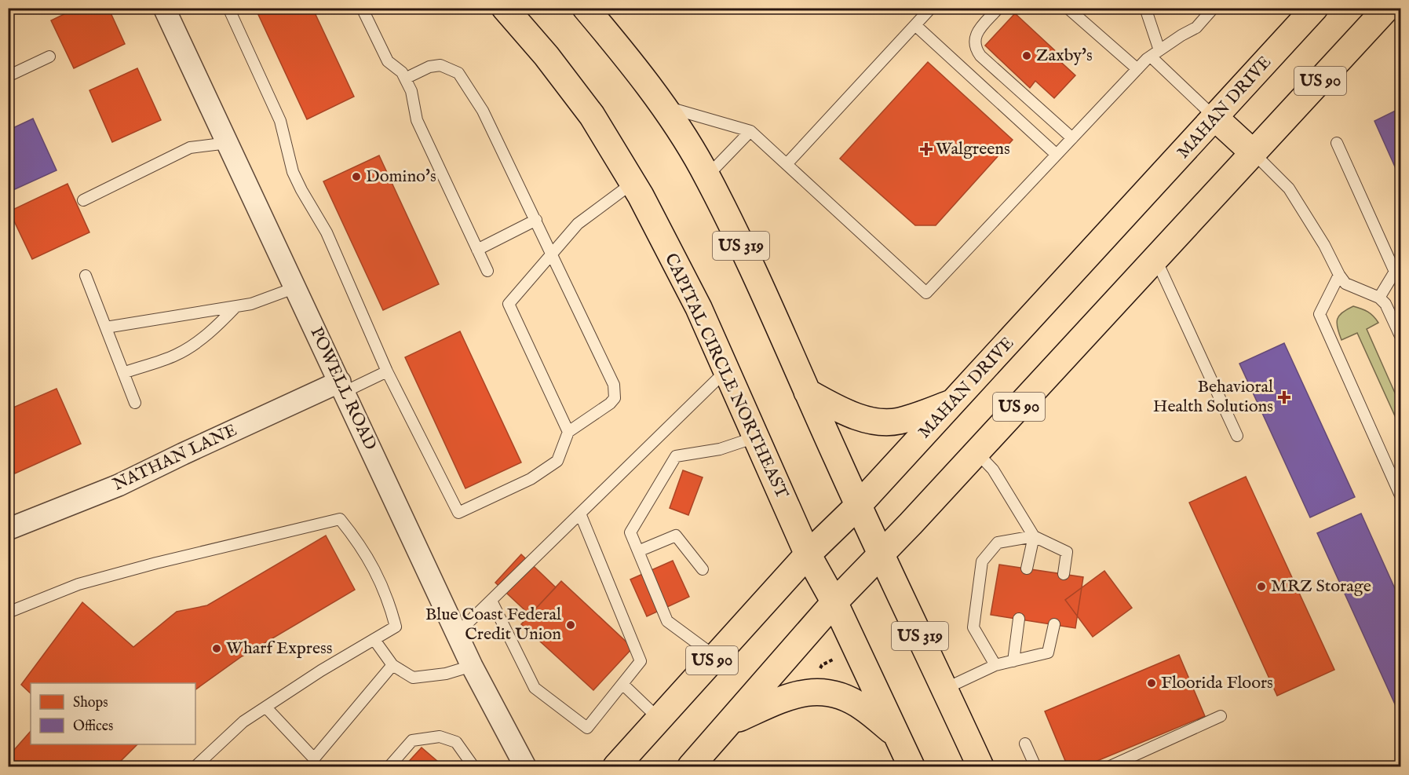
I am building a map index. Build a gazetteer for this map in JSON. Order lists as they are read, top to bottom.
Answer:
{
  "streets": {
    "main road": [
      "US 90",
      "MAHAN DRIVE",
      "US 319",
      "CAPITAL CIRCLE NORTHEAST"
    ],
    "street": ["POWELL ROAD", "NATHAN LANE"]
  },
  "crossings": [
    ["US 90", "US 319"],
    ["US 90", "CAPITAL CIRCLE NORTHEAST"],
    ["MAHAN DRIVE", "US 319"],
    ["MAHAN DRIVE", "CAPITAL CIRCLE NORTHEAST"],
    ["POWELL ROAD", "NATHAN LANE"]
  ],
  "places": {
    "other": [
      "Zaxby's",
      "Domino's",
      "MRZ Storage",
      "Blue Coast Federal Credit Union",
      "Wharf Express",
      "Floorida Floors"
    ],
    "health": ["Walgreens", "Behavioral Health Solutions"]
  },
  "legend": ["Shops", "Offices"]
}
